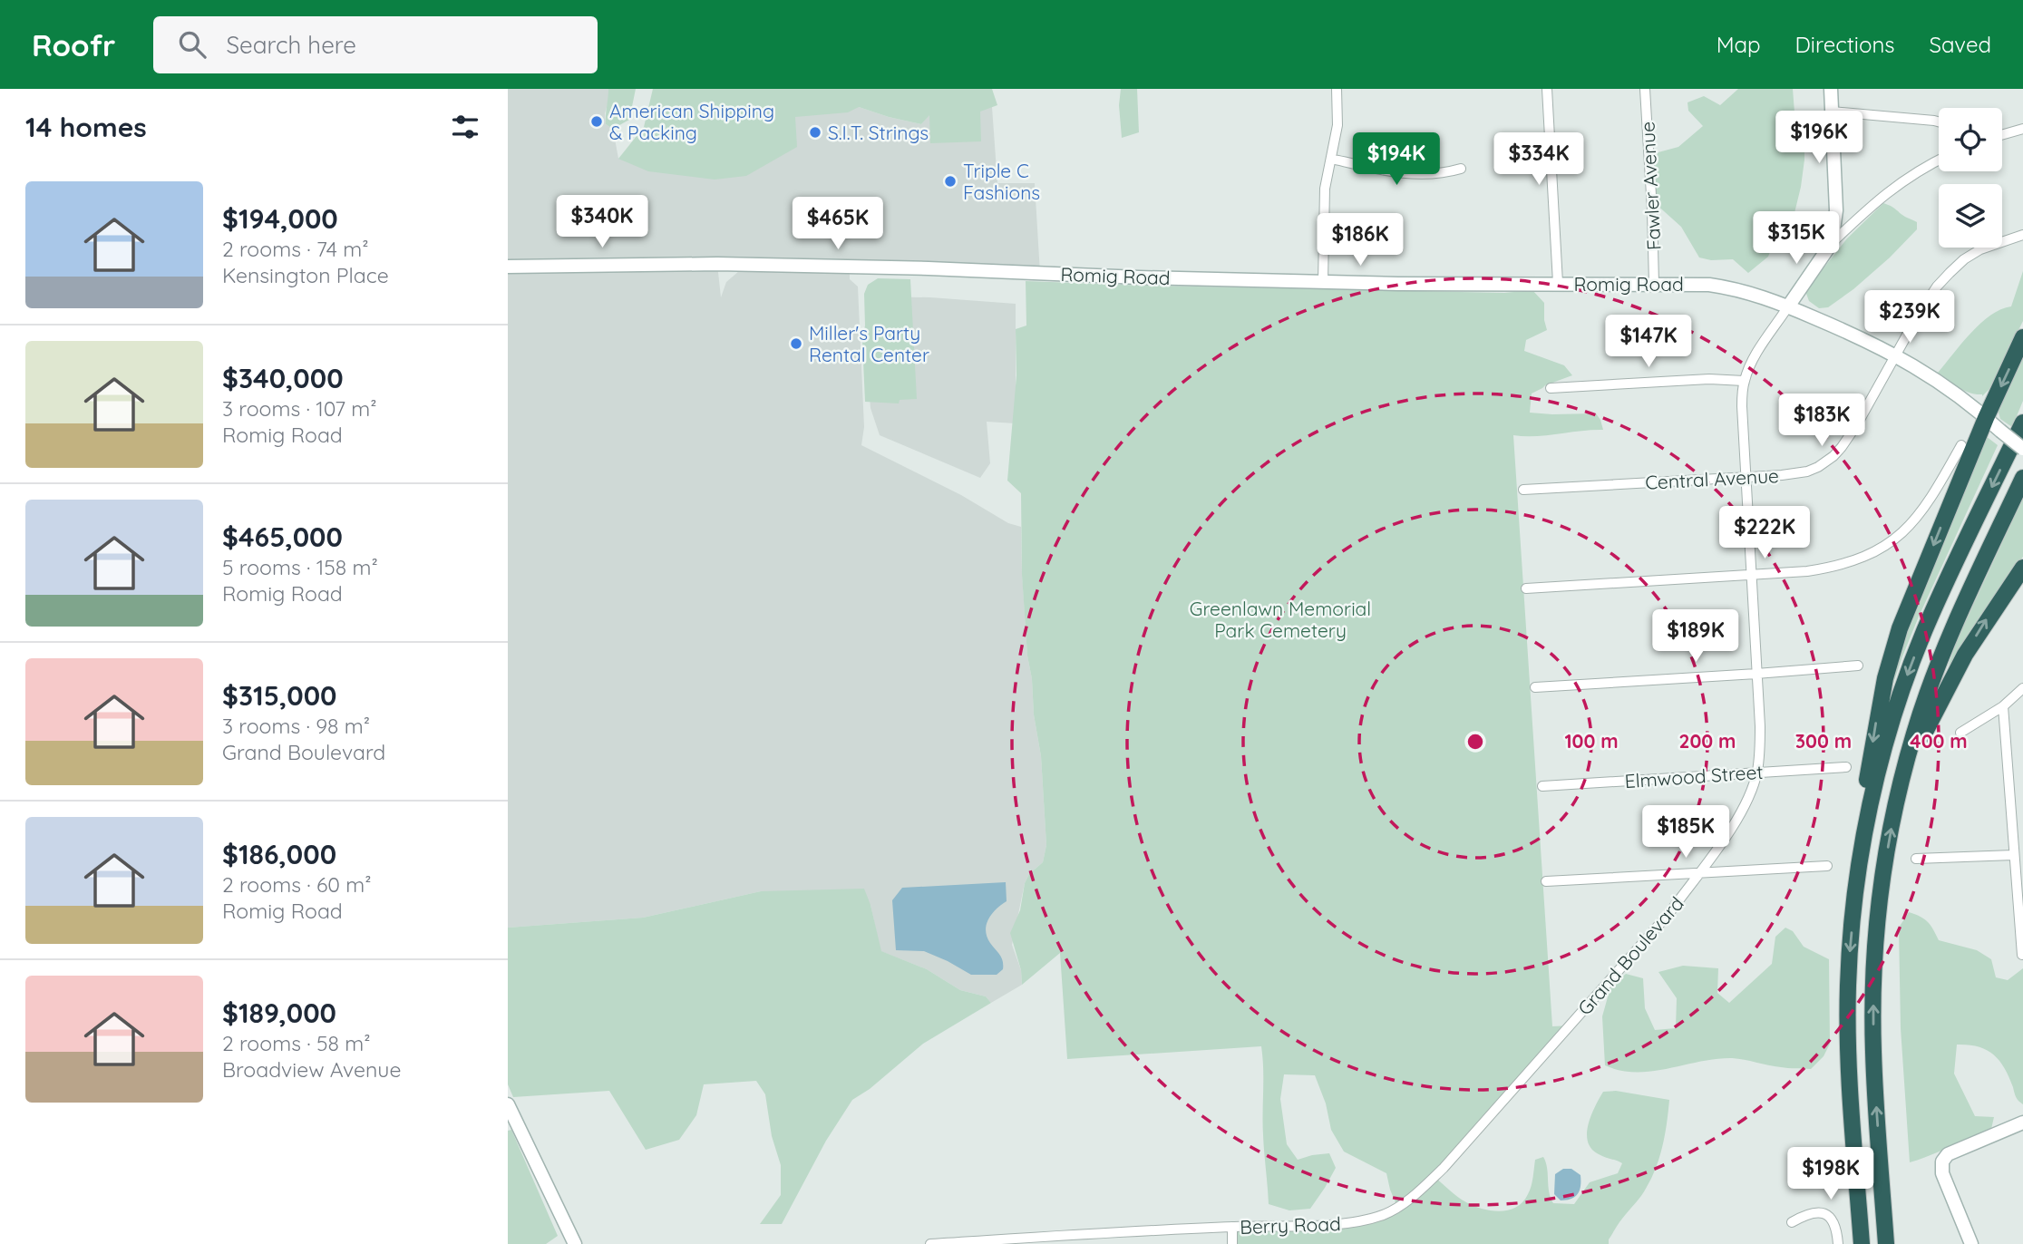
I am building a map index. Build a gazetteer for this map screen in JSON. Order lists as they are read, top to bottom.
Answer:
{
  "streets": {
    "street": [
      "Fawler Avenue",
      "Romig Road",
      "Central Avenue",
      "Elmwood Street",
      "Grand Boulevard",
      "Berry Road"
    ]
  },
  "crossings": [
    ["Fawler Avenue", "Romig Road"],
    ["Romig Road", "Central Avenue"],
    ["Romig Road", "Grand Boulevard"],
    ["Central Avenue", "Grand Boulevard"],
    ["Elmwood Street", "Grand Boulevard"],
    ["Grand Boulevard", "Berry Road"]
  ],
  "parks": ["Greenlawn Memorial Park Cemetery"],
  "places": [
    "American Shipping & Packing",
    "S.I.T. Strings",
    "Triple C Fashions",
    "Miller's Party Rental Center"
  ],
  "page": {
    "header": "Roofr",
    "search": "Search here",
    "nav": ["Map", "Directions", "Saved"],
    "heading": "14 homes",
    "price": [
      "$196K",
      "$194K",
      "$334K",
      "$340K",
      "$465K",
      "$315K",
      "$186K",
      "$239K",
      "$147K",
      "$183K",
      "$222K",
      "$189K",
      "$185K",
      "$198K"
    ],
    "list": [
      {
        "name": "$194,000",
        "note": "2 rooms · 74 m² · Kensington Place"
      },
      {
        "name": "$340,000",
        "note": "3 rooms · 107 m² · Romig Road"
      },
      {
        "name": "$465,000",
        "note": "5 rooms · 158 m² · Romig Road"
      },
      {
        "name": "$315,000",
        "note": "3 rooms · 98 m² · Grand Boulevard"
      },
      {
        "name": "$186,000",
        "note": "2 rooms · 60 m² · Romig Road"
      },
      {
        "name": "$189,000",
        "note": "2 rooms · 58 m² · Broadview Avenue"
      }
    ]
  },
  "rings": [
    "100 m",
    "200 m",
    "300 m",
    "400 m"
  ]
}
